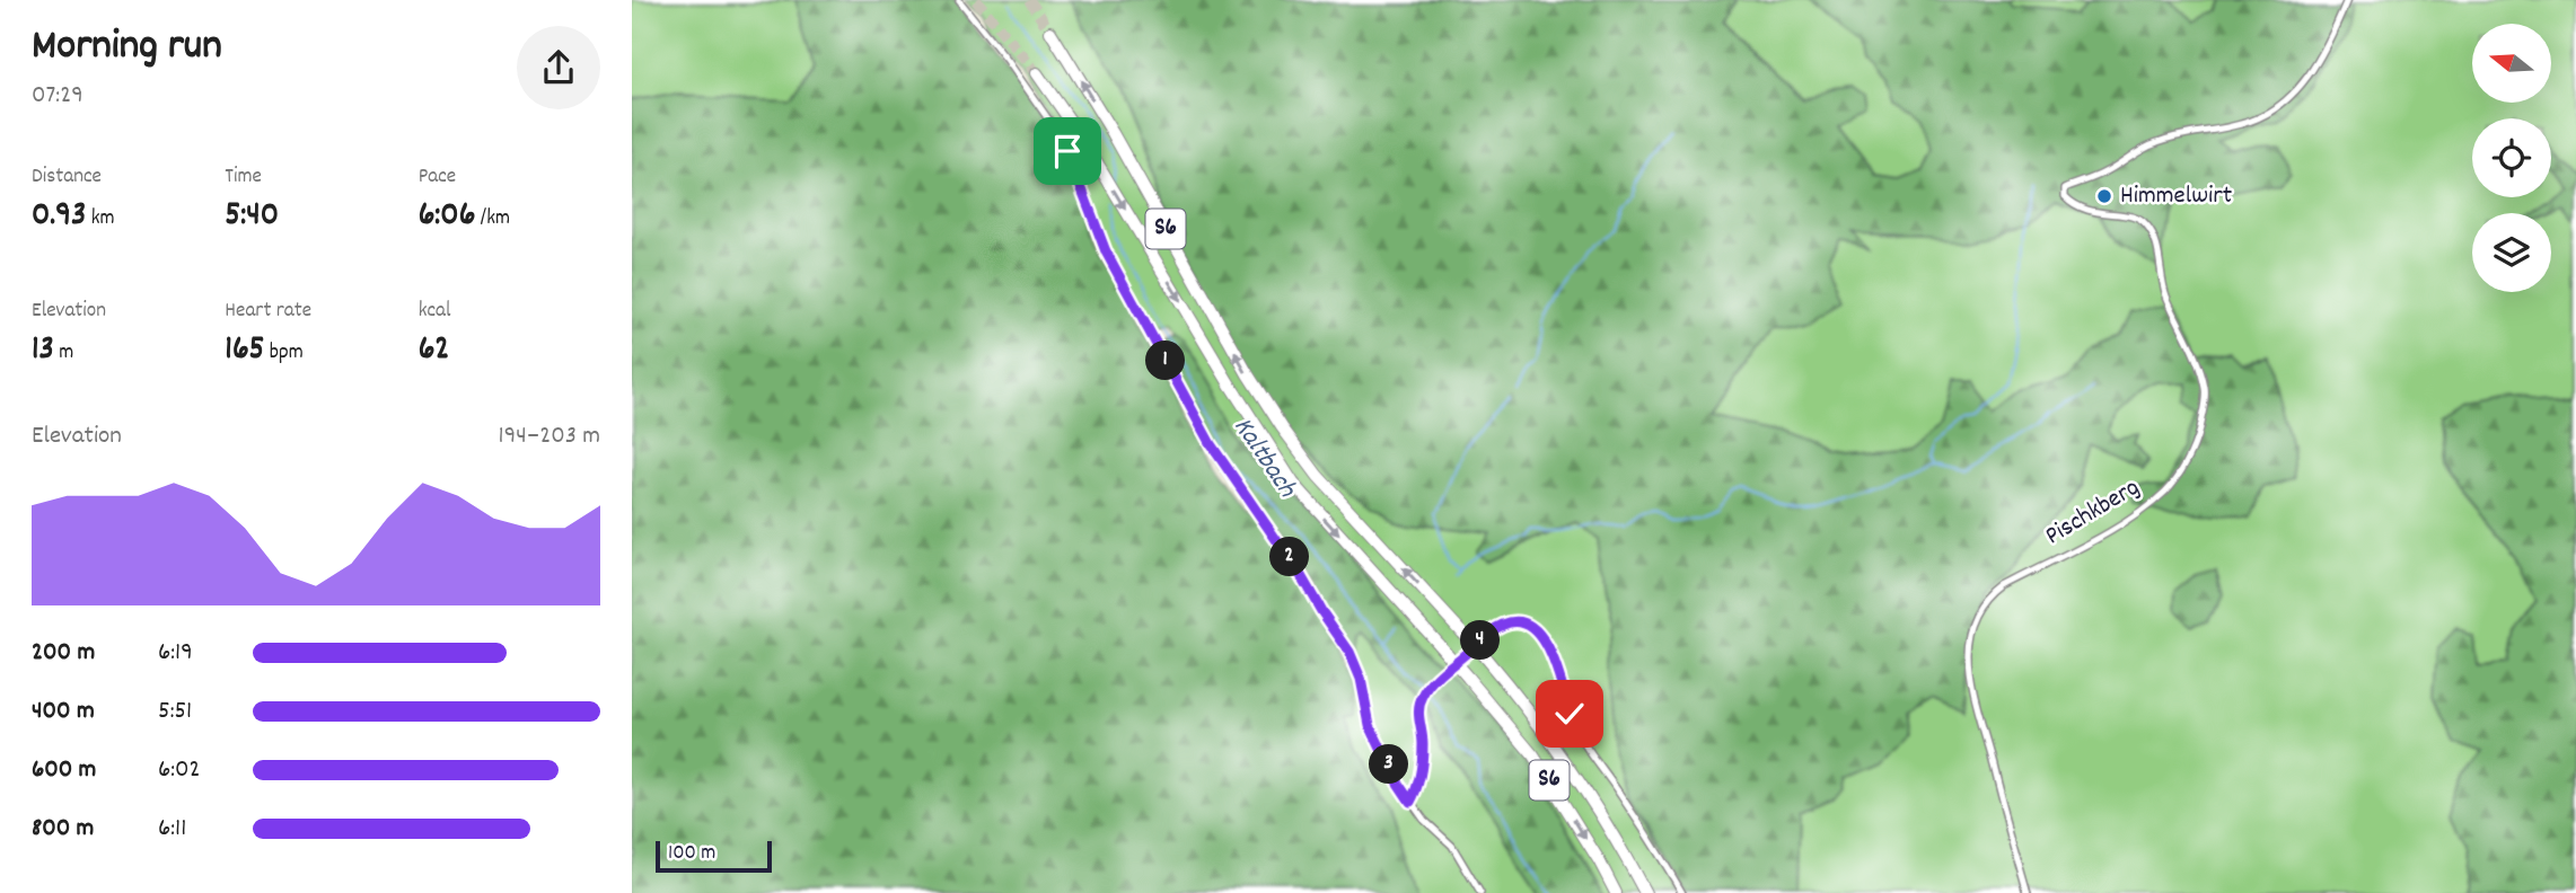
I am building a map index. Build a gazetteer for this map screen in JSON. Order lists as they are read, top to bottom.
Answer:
{
  "streets": {
    "highway": ["S6"],
    "street": ["Pischkberg"]
  },
  "water": ["Kaltbach"],
  "places": ["Himmelwirt"],
  "scale_bar": "100 m",
  "north": "left",
  "page": {
    "heading": ["Morning run", "07:29"],
    "stats": [
      ["Distance", "0.93 km"],
      ["Time", "5:40"],
      ["Pace", "6:06 /km"],
      ["Elevation", "13 m"],
      ["Heart rate", "165 bpm"],
      ["kcal", "62"]
    ],
    "pins": [
      "1",
      "2",
      "4",
      "3"
    ],
    "chart": ["Elevation", "194–203 m"],
    "list": [
      {
        "name": "200 m",
        "note": "6:19"
      },
      {
        "name": "400 m",
        "note": "5:51"
      },
      {
        "name": "600 m",
        "note": "6:02"
      },
      {
        "name": "800 m",
        "note": "6:11"
      }
    ],
    "scale": "100 m"
  }
}
